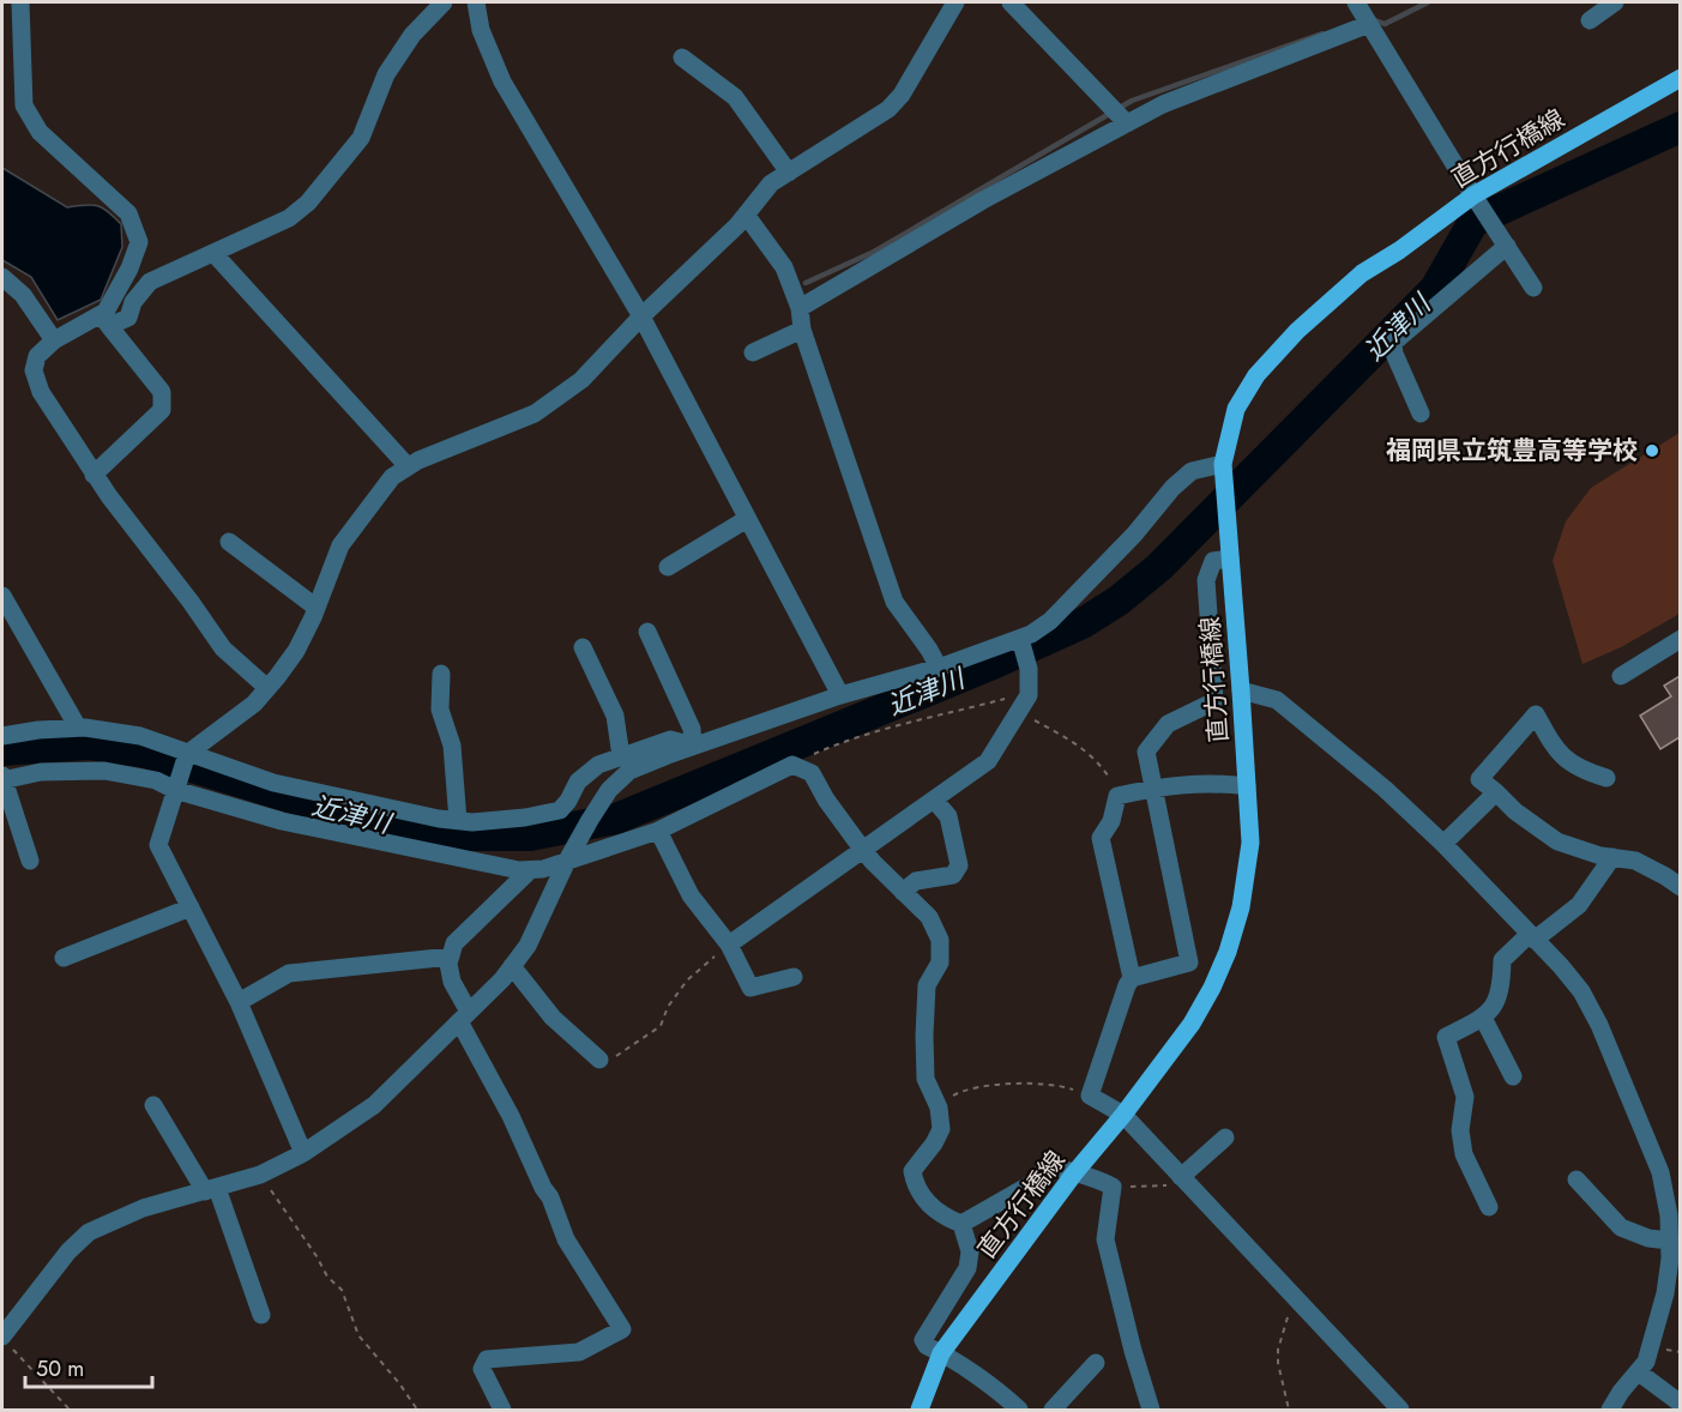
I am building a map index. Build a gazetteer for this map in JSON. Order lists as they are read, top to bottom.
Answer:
{
  "streets": {
    "main road": ["直方行橋線"]
  },
  "water": ["近津川"],
  "places": ["福岡県立筑豊高等学校"],
  "scale_bar": "50 m"
}
